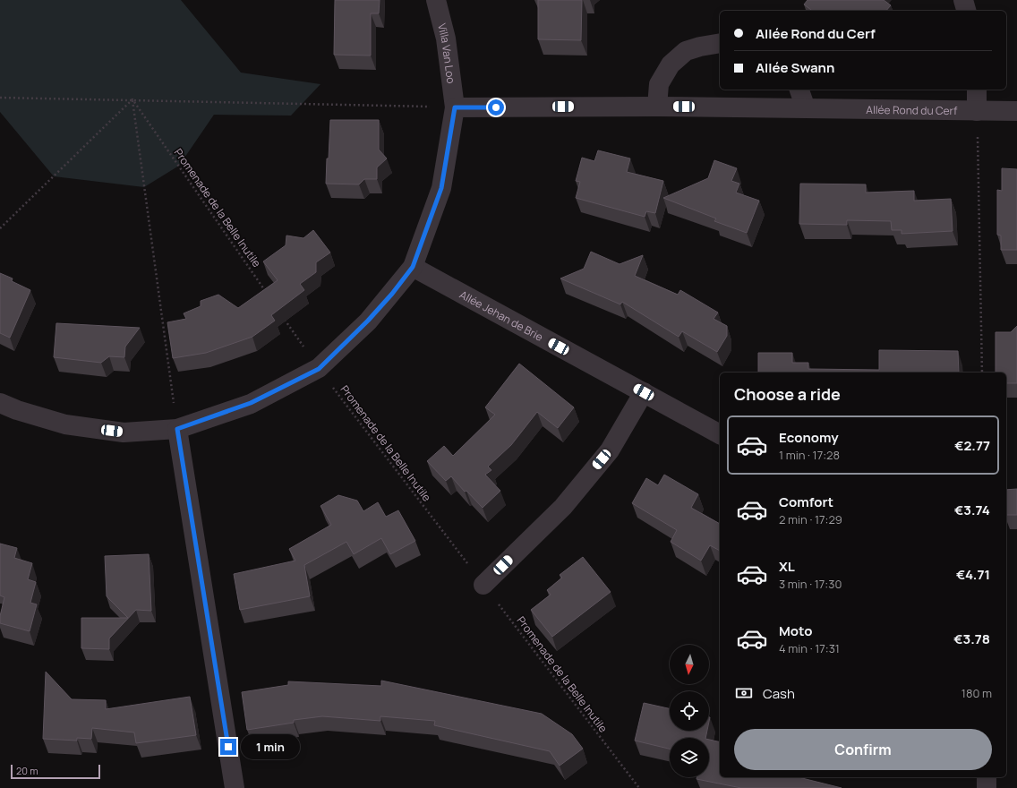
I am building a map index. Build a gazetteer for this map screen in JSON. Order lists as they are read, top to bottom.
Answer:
{
  "streets": {
    "street": ["Villa Van Loo", "Allée Rond du Cerf", "Allée Jehan de Brie"],
    "path": ["Promenade de la Belle Inutile"]
  },
  "crossings": [
    ["Villa Van Loo", "Allée Rond du Cerf"]
  ],
  "scale_bar": "20 m",
  "north": "bottom",
  "page": {
    "banner": ["Allée Rond du Cerf", "Allée Swann"],
    "heading": "Choose a ride",
    "list": [
      {
        "name": "Economy",
        "note": "1 min · 17:28",
        "value": "€2.77"
      },
      {
        "name": "Comfort",
        "note": "2 min · 17:29",
        "value": "€3.74"
      },
      {
        "name": "XL",
        "note": "3 min · 17:30",
        "value": "€4.71"
      },
      {
        "name": "Moto",
        "note": "4 min · 17:31",
        "value": "€3.78"
      }
    ],
    "pay": ["Cash", "180 m"],
    "buttons": "Confirm",
    "bubble": "1 min",
    "scale": "20 m"
  }
}
